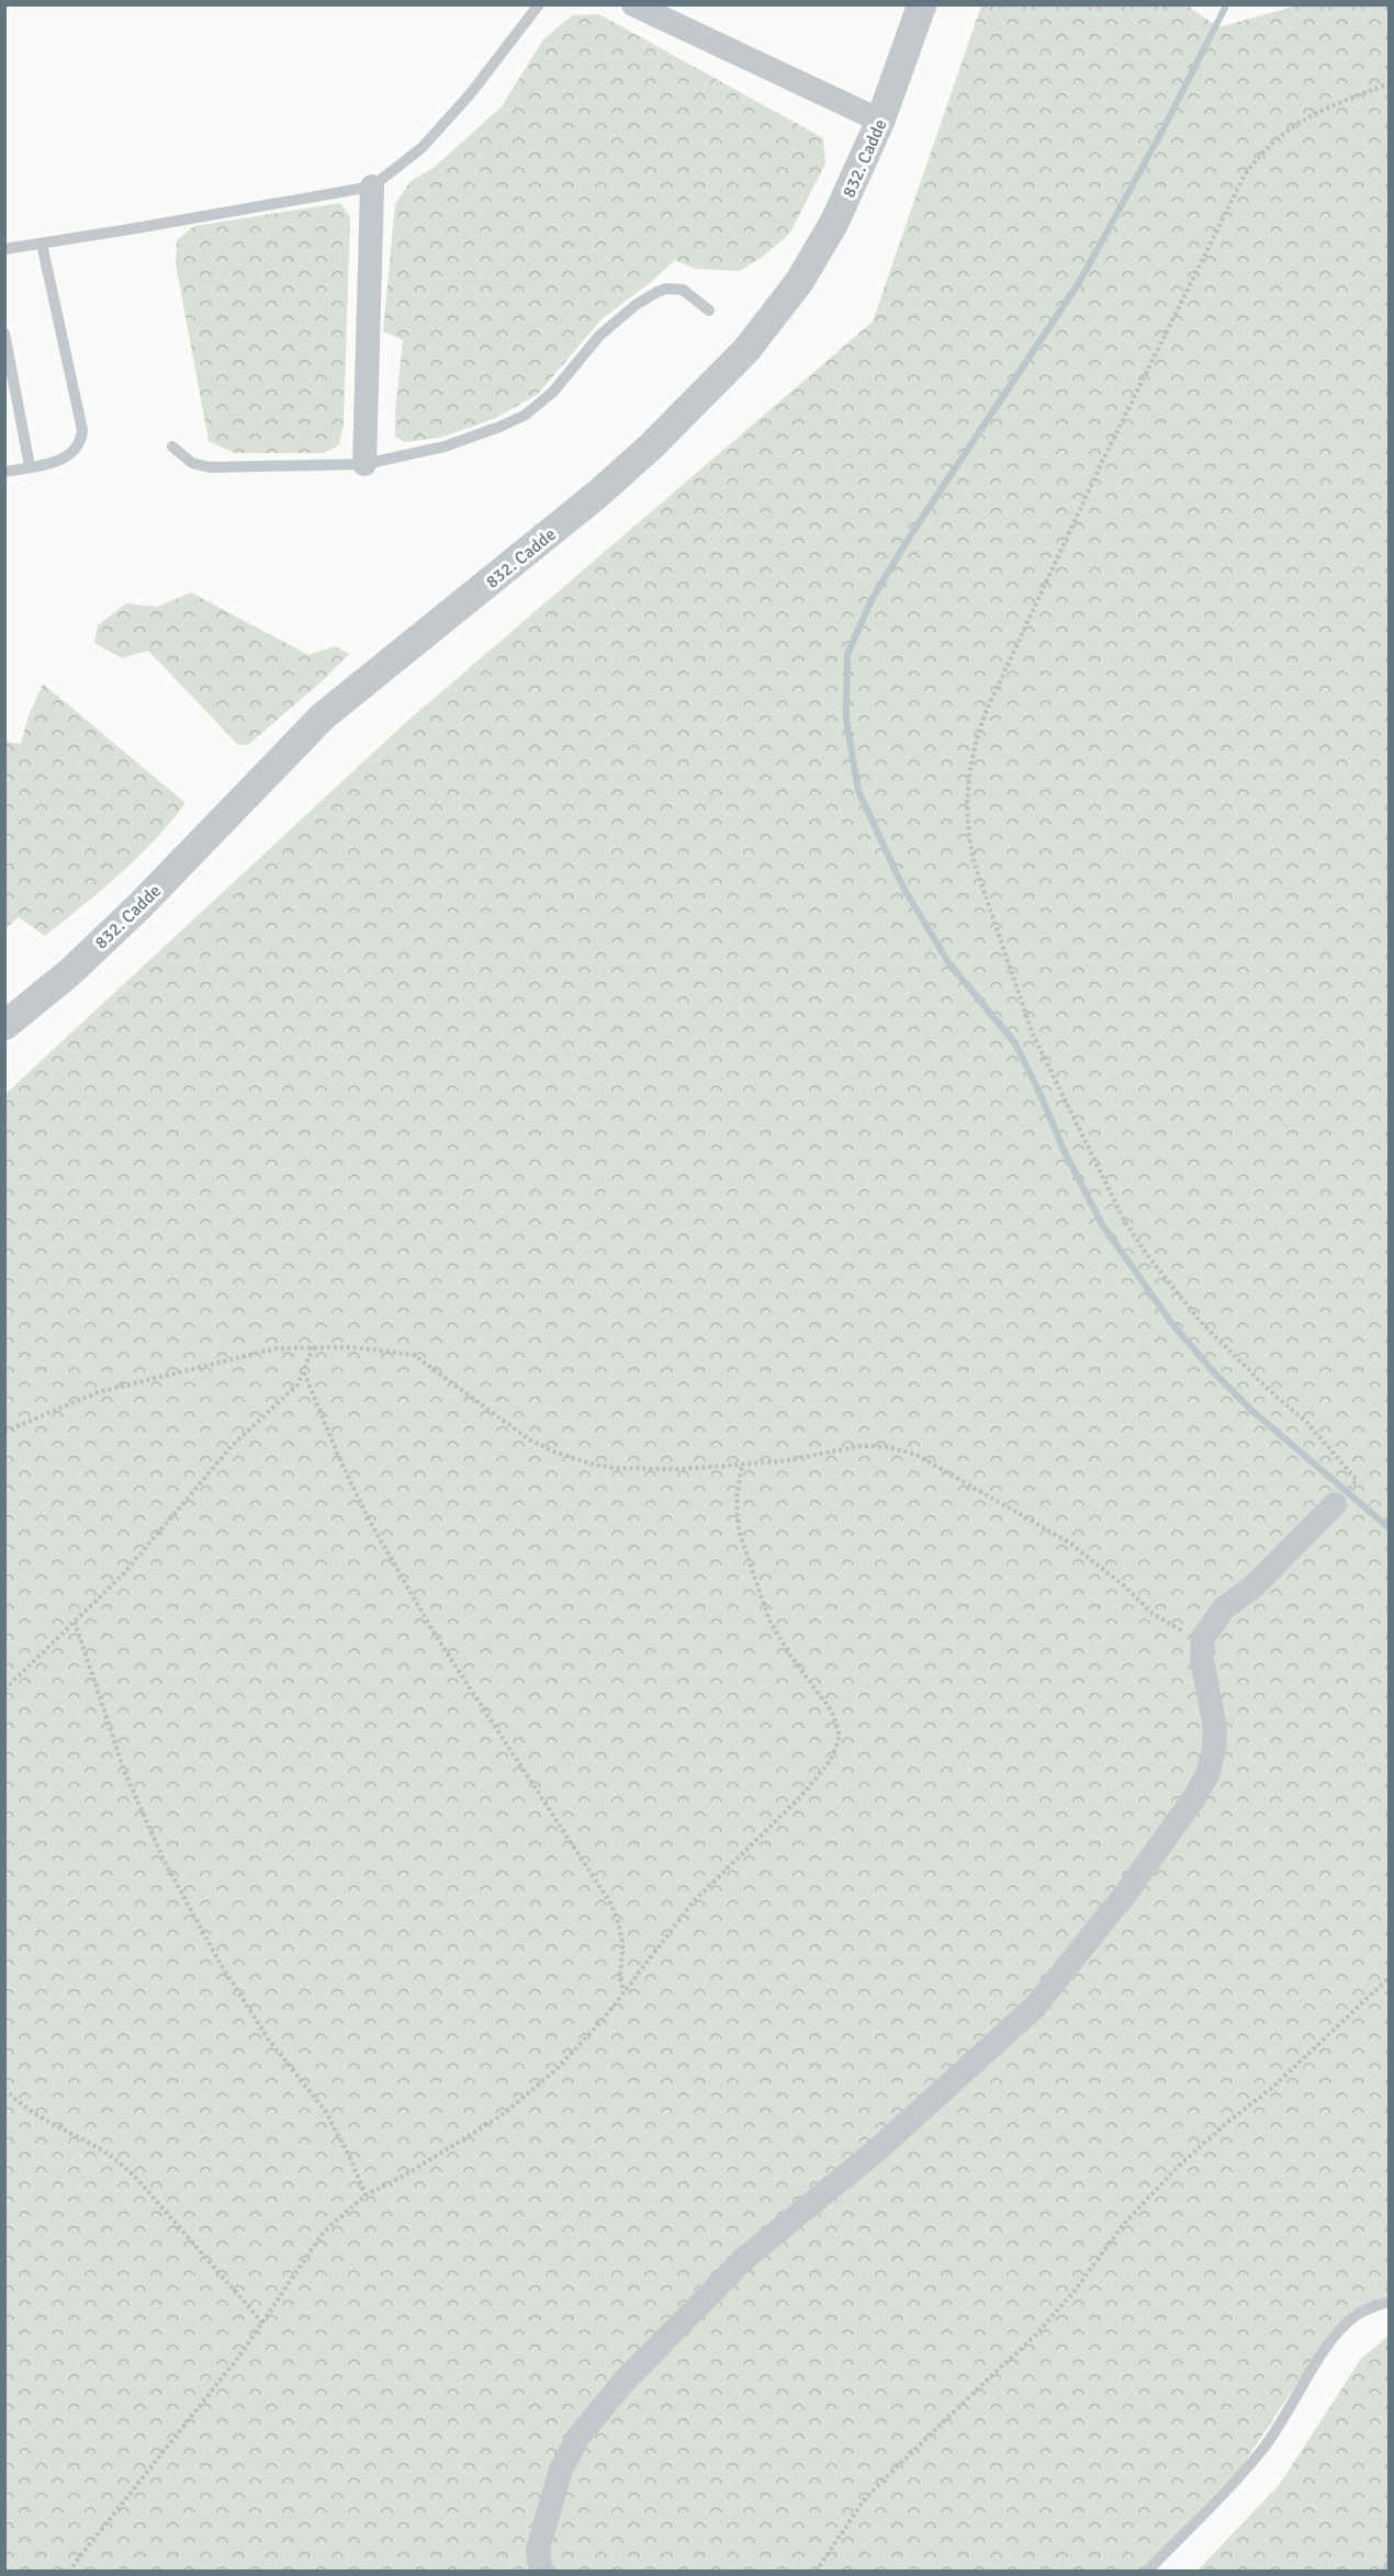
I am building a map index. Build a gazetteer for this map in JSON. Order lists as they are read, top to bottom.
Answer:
{
  "streets": {
    "street": ["832. Cadde"]
  }
}
